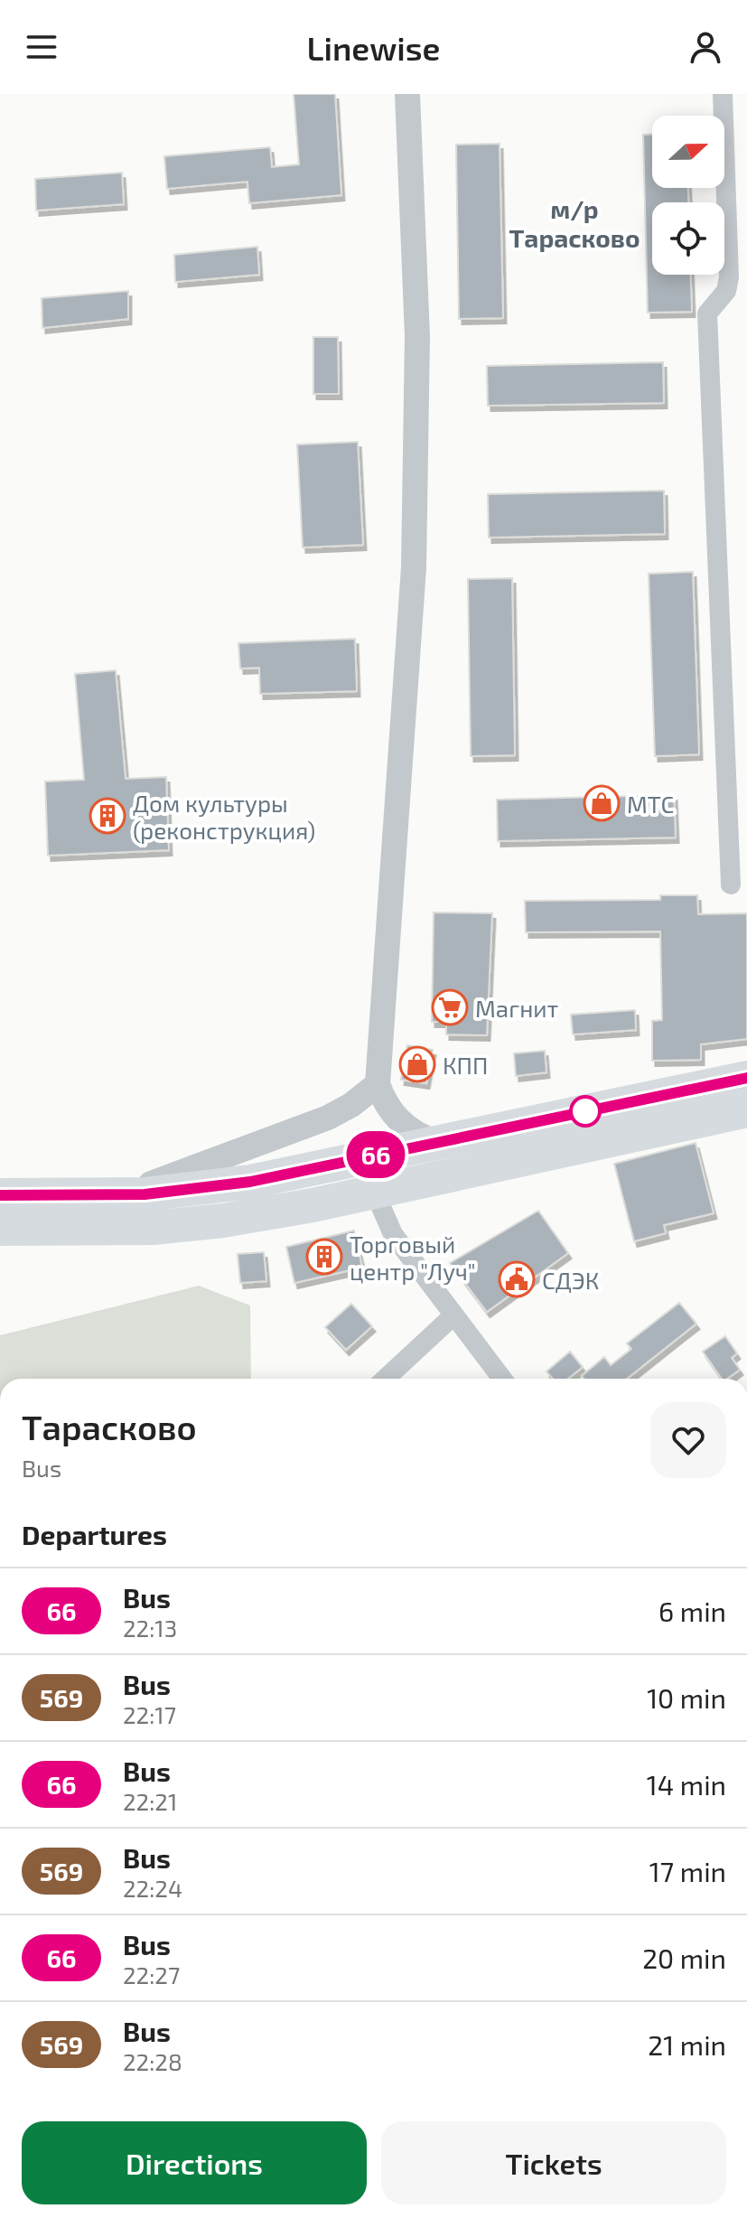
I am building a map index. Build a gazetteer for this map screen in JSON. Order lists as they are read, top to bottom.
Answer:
{
  "districts": ["м/р Тарасково"],
  "places": {
    "shop": ["МТС", "КПП"],
    "building": ["Дом культуры (реконструкция)", "Торговый центр \"Луч\""],
    "supermarket": ["Магнит"],
    "public building": ["СДЭК"]
  },
  "lines": ["bus line 66"],
  "north": "right",
  "page": {
    "header": "Linewise",
    "on_map": "66",
    "heading": [
      ["Тарасково", "Bus"],
      "Departures"
    ],
    "list": [
      {
        "mark": "66",
        "name": "Bus",
        "note": "22:13",
        "value": "6 min"
      },
      {
        "mark": "569",
        "name": "Bus",
        "note": "22:17",
        "value": "10 min"
      },
      {
        "mark": "66",
        "name": "Bus",
        "note": "22:21",
        "value": "14 min"
      },
      {
        "mark": "569",
        "name": "Bus",
        "note": "22:24",
        "value": "17 min"
      },
      {
        "mark": "66",
        "name": "Bus",
        "note": "22:27",
        "value": "20 min"
      },
      {
        "mark": "569",
        "name": "Bus",
        "note": "22:28",
        "value": "21 min"
      }
    ],
    "buttons": ["Directions", "Tickets"]
  }
}
